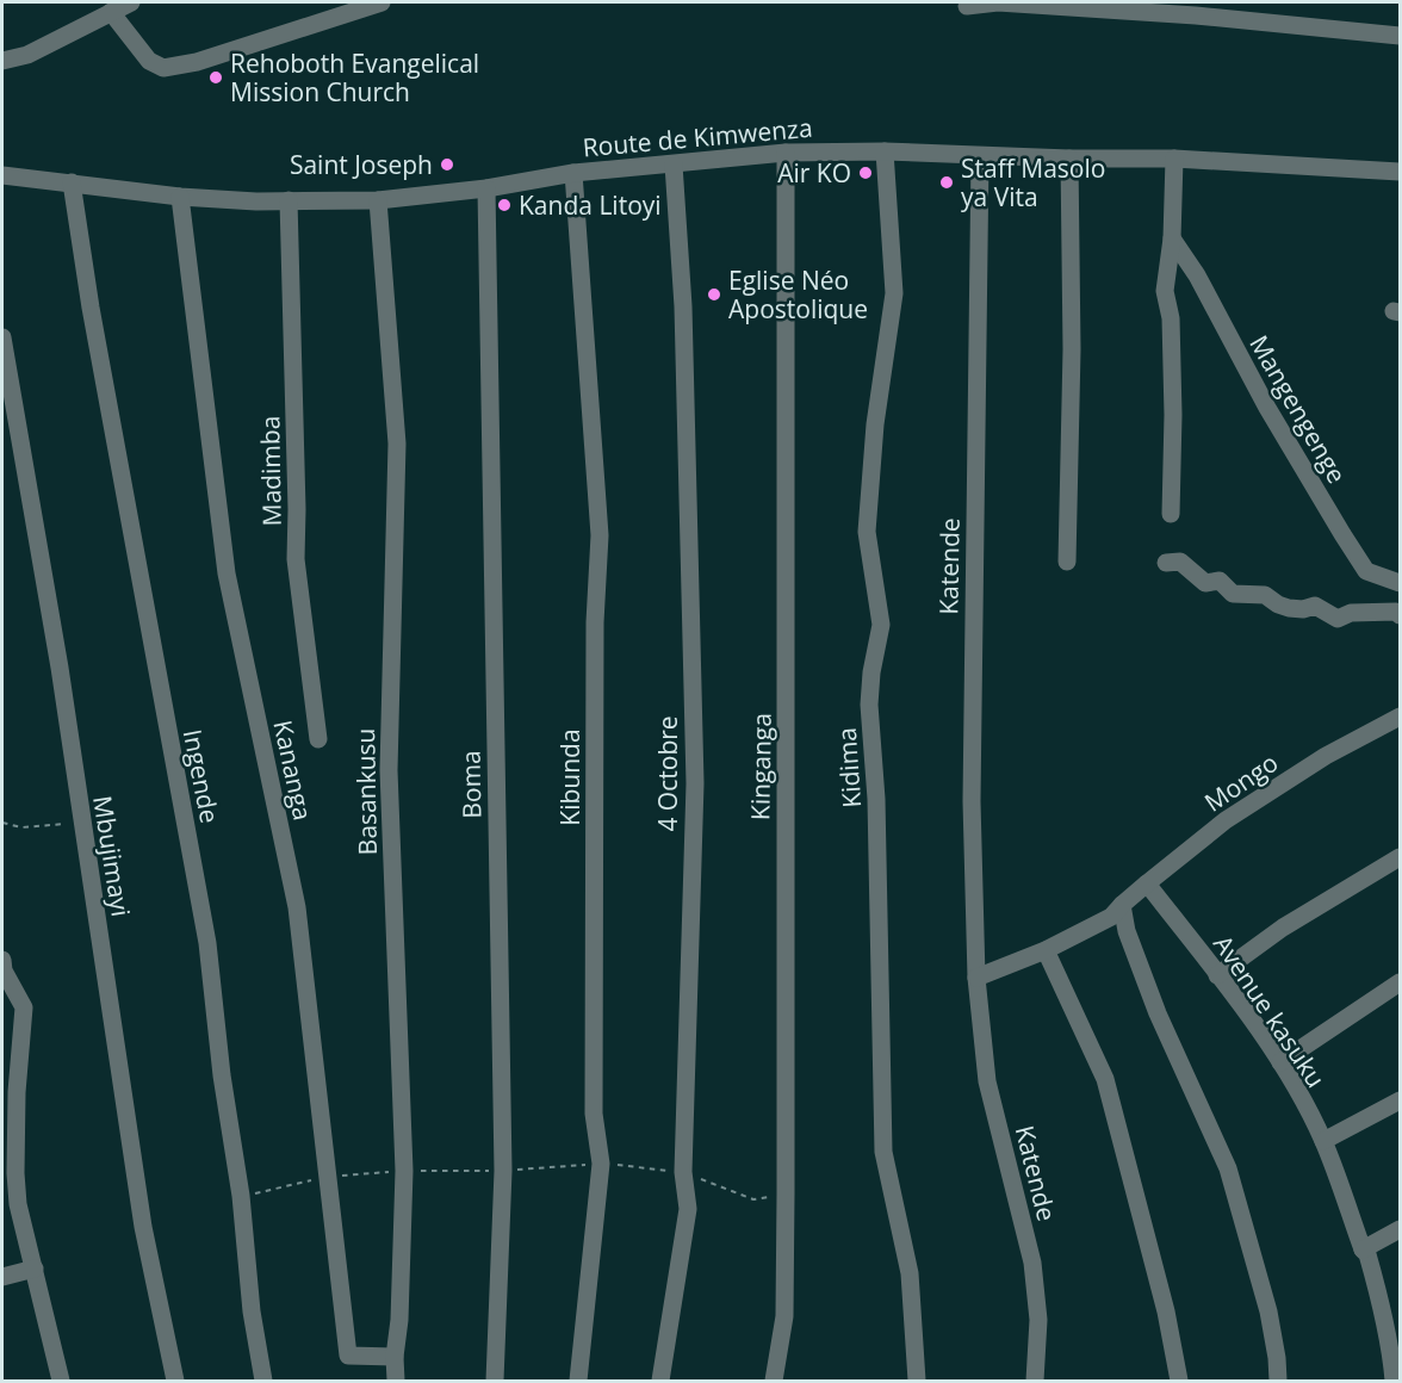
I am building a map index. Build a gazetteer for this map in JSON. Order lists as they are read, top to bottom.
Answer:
{
  "streets": {
    "street": [
      "Route de Kimwenza",
      "Mangengenge",
      "Madimba",
      "Katende",
      "Kinganga",
      "Kidima",
      "Kananga",
      "4 Octobre",
      "Ingende",
      "Kibunda",
      "Mongo",
      "Boma",
      "Basankusu",
      "Mbujimayi",
      "Avenue kasuku"
    ]
  },
  "crossings": [
    ["Route de Kimwenza", "Madimba"],
    ["Route de Kimwenza", "Katende"],
    ["Route de Kimwenza", "Kinganga"],
    ["Route de Kimwenza", "Kidima"],
    ["Route de Kimwenza", "Kananga"],
    ["Route de Kimwenza", "4 Octobre"],
    ["Route de Kimwenza", "Ingende"],
    ["Route de Kimwenza", "Kibunda"],
    ["Route de Kimwenza", "Boma"],
    ["Route de Kimwenza", "Basankusu"],
    ["Kananga", "Basankusu"],
    ["Mongo", "Avenue kasuku"]
  ],
  "places": [
    "Rehoboth Evangelical Mission Church",
    "Saint Joseph",
    "Air KO",
    "Staff Masolo ya Vita",
    "Kanda Litoyi",
    "Eglise Néo Apostolique"
  ]
}
